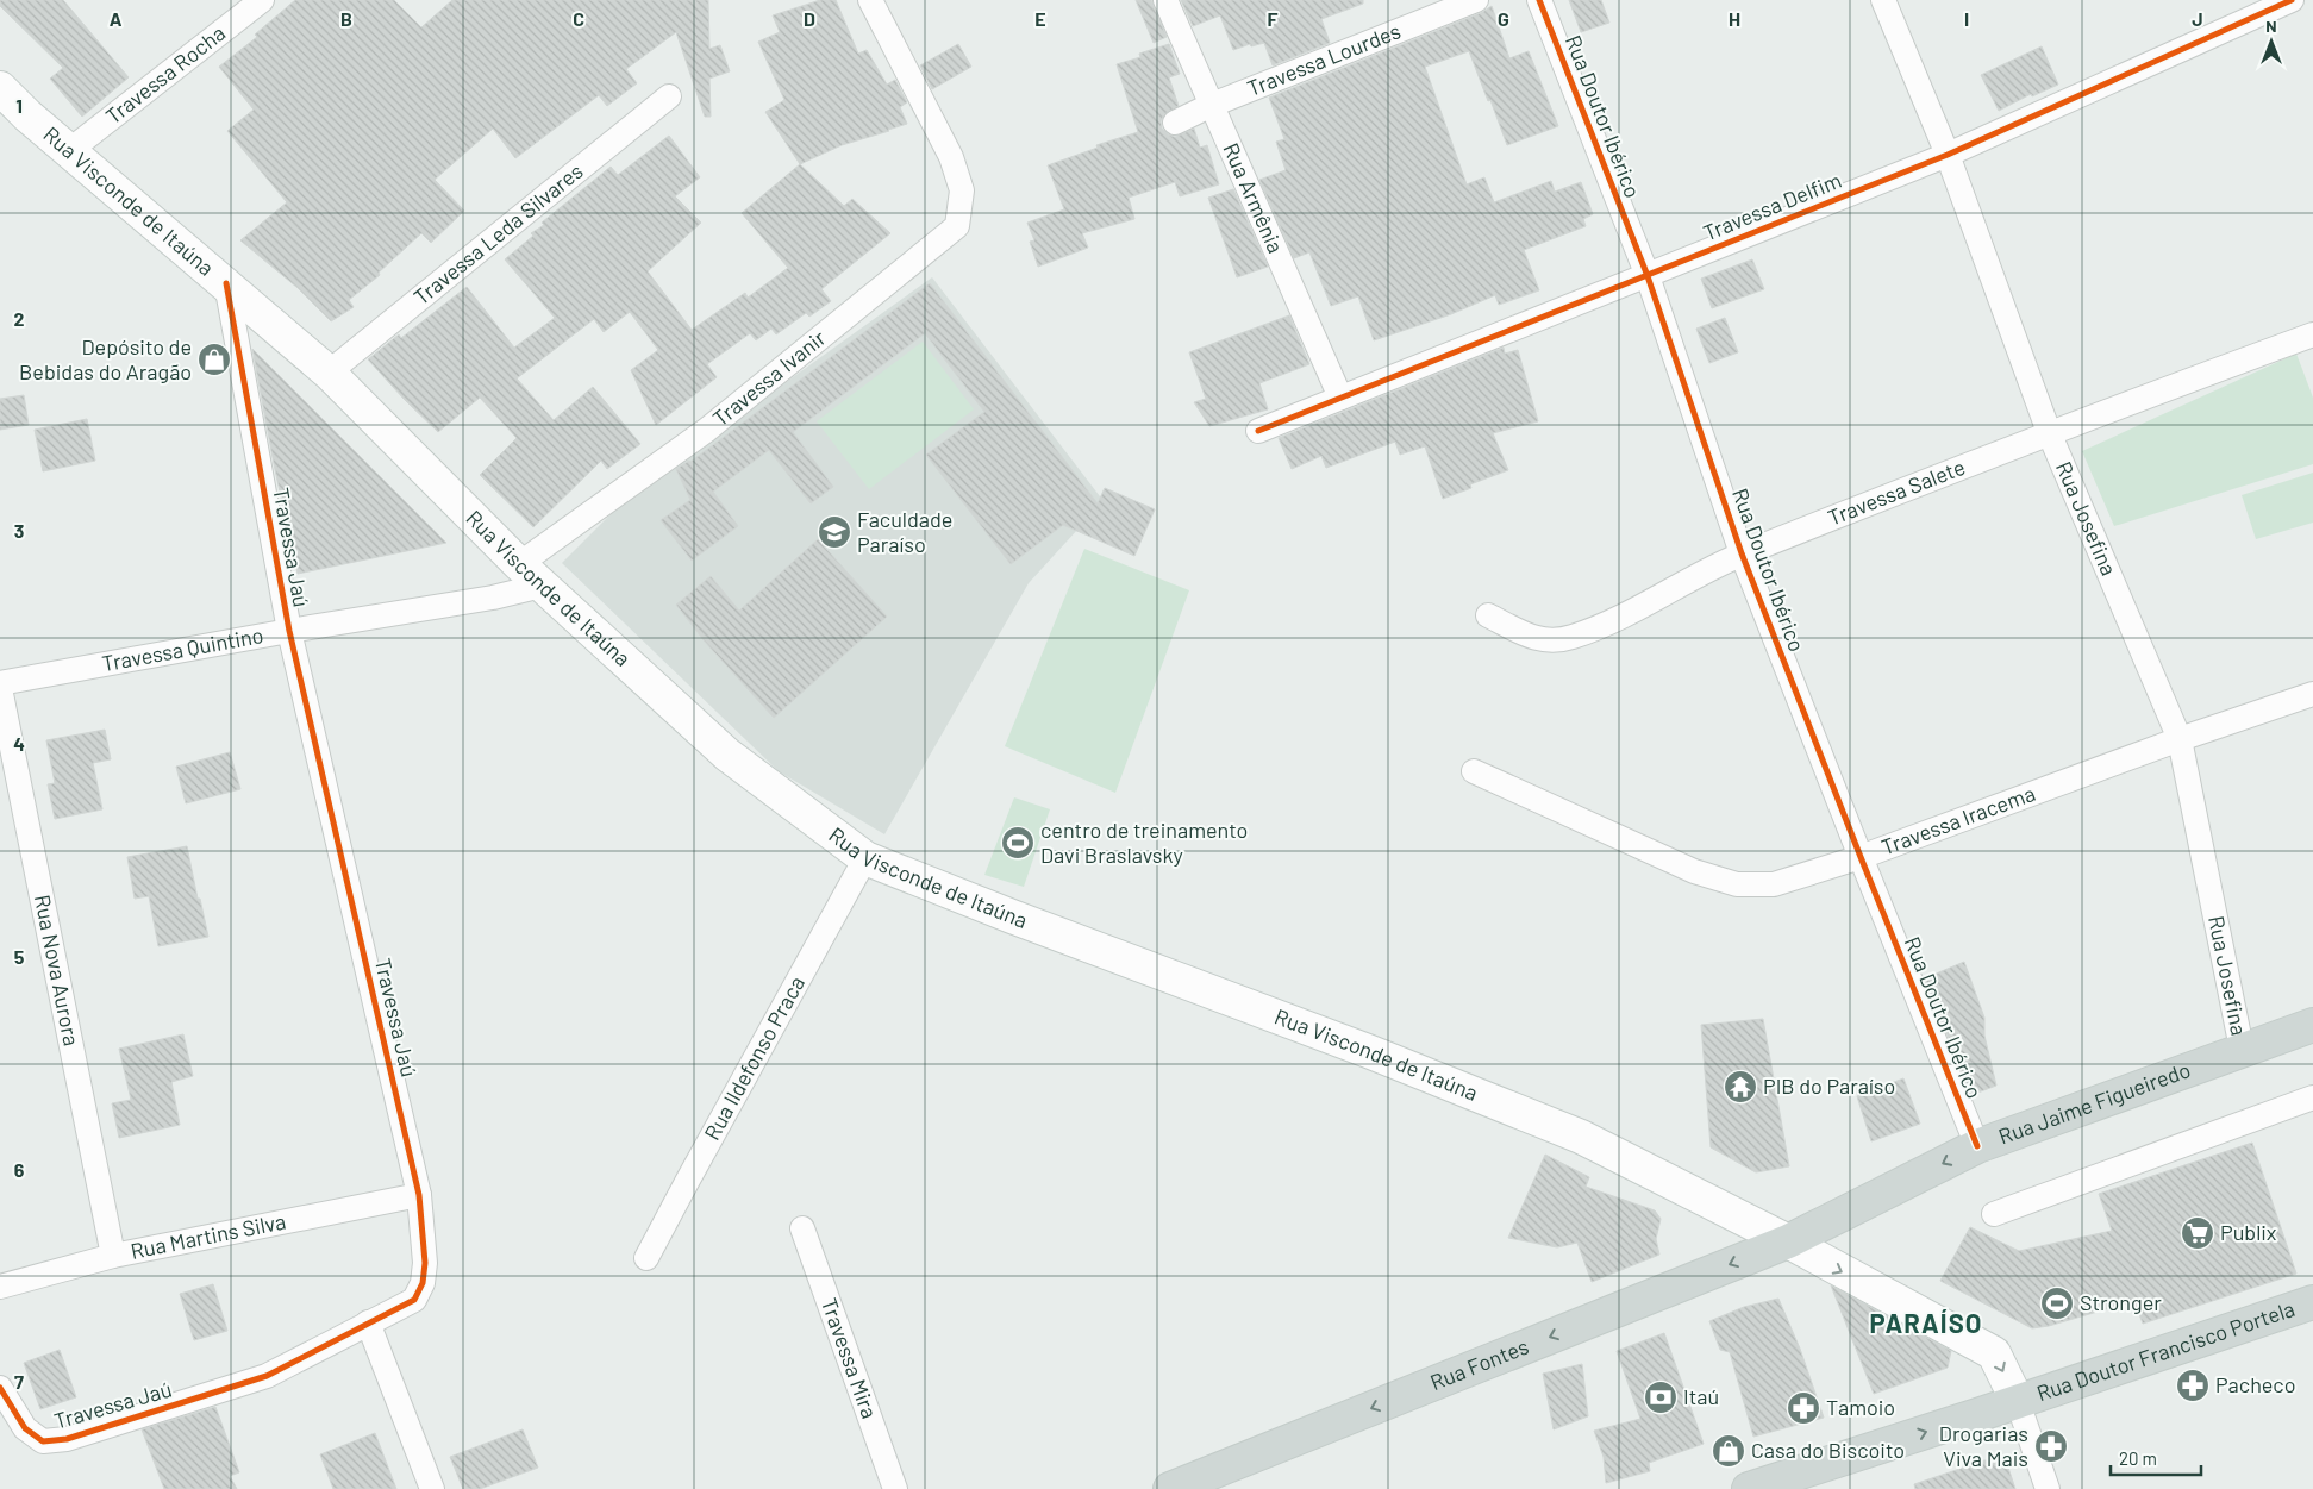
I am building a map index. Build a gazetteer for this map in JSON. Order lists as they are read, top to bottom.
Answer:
{
  "streets": {
    "main road": [
      "Rua Visconde de Itaúna",
      "Rua Jaime Figueiredo",
      "Rua Doutor Francisco Portela",
      "Rua Fontes"
    ],
    "street": [
      "Travessa Lourdes",
      "Travessa Rocha",
      "Rua Doutor Ibérico",
      "Rua Armênia",
      "Travessa Delfim",
      "Travessa Leda Silvares",
      "Travessa Ivanir",
      "Travessa Salete",
      "Rua Josefina",
      "Travessa Jaú",
      "Travessa Quintino",
      "Travessa Iracema",
      "Rua Nova Aurora",
      "Rua Ildefonso Praca",
      "Rua Martins Silva",
      "Travessa Mira"
    ]
  },
  "crossings": [
    ["Travessa Lourdes", "Rua Armênia"],
    ["Travessa Rocha", "Rua Visconde de Itaúna"],
    ["Rua Doutor Ibérico", "Travessa Delfim"],
    ["Rua Doutor Ibérico", "Travessa Salete"],
    ["Rua Doutor Ibérico", "Travessa Iracema"],
    ["Rua Doutor Ibérico", "Rua Jaime Figueiredo"],
    ["Rua Armênia", "Travessa Delfim"],
    ["Rua Visconde de Itaúna", "Travessa Leda Silvares"],
    ["Rua Visconde de Itaúna", "Travessa Ivanir"],
    ["Rua Visconde de Itaúna", "Travessa Jaú"],
    ["Rua Visconde de Itaúna", "Travessa Quintino"],
    ["Rua Visconde de Itaúna", "Rua Ildefonso Praca"],
    ["Rua Visconde de Itaúna", "Rua Jaime Figueiredo"],
    ["Rua Visconde de Itaúna", "Rua Doutor Francisco Portela"],
    ["Rua Visconde de Itaúna", "Rua Fontes"],
    ["Travessa Delfim", "Rua Josefina"],
    ["Travessa Ivanir", "Travessa Quintino"],
    ["Travessa Salete", "Rua Josefina"],
    ["Rua Josefina", "Travessa Iracema"],
    ["Rua Josefina", "Rua Jaime Figueiredo"],
    ["Travessa Jaú", "Travessa Quintino"],
    ["Travessa Jaú", "Rua Martins Silva"],
    ["Rua Nova Aurora", "Rua Martins Silva"],
    ["Rua Jaime Figueiredo", "Rua Fontes"]
  ],
  "one_way": ["Rua Jaime Figueiredo", "Rua Doutor Francisco Portela", "Rua Fontes"],
  "districts": ["PARAÍSO"],
  "places": {
    "shop": ["Depósito de Bebidas do Aragão", "Casa do Biscoito"],
    "school or university": ["Faculdade Paraíso"],
    "sports": ["centro de treinamento Davi Braslavsky", "Stronger"],
    "temple": ["PIB do Paraíso"],
    "supermarket": ["Publix"],
    "pharmacy": ["Pacheco", "Tamoio", "Drogarias Viva Mais"],
    "bank": ["Itaú"]
  },
  "scale_bar": "20 m",
  "north": "top",
  "grid": {
    "columns": [
      "A",
      "B",
      "C",
      "D",
      "E",
      "F",
      "G",
      "H",
      "I",
      "J"
    ],
    "rows": [
      "1",
      "2",
      "3",
      "4",
      "5",
      "6",
      "7"
    ]
  }
}
